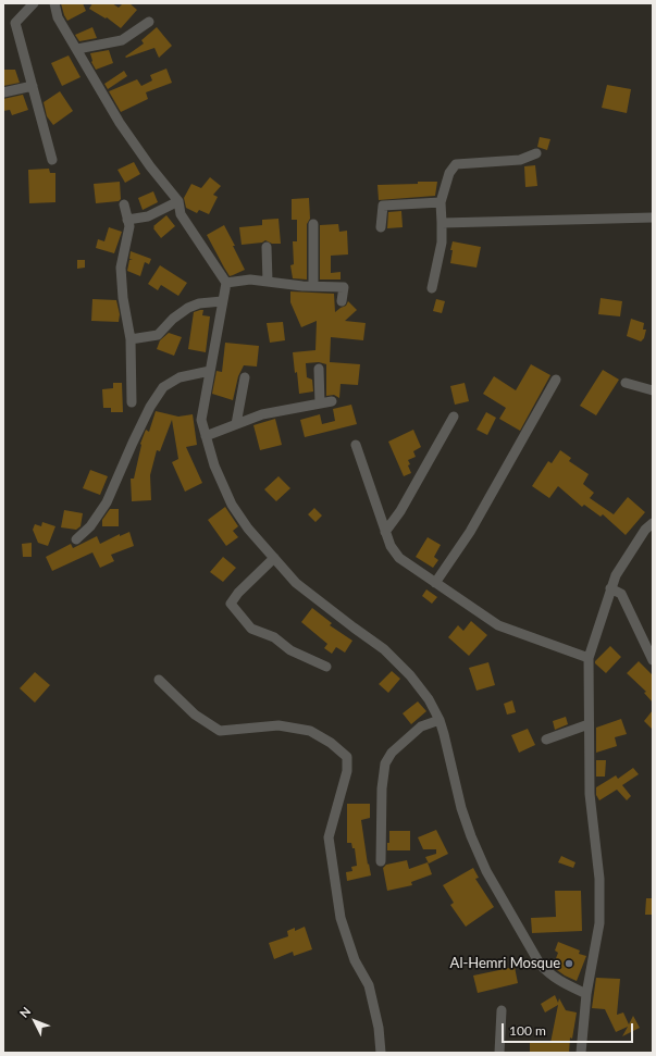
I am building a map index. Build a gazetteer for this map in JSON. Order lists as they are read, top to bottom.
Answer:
{
  "places": ["Al-Hemri Mosque"],
  "scale_bar": "100 m",
  "north": "top left"
}
